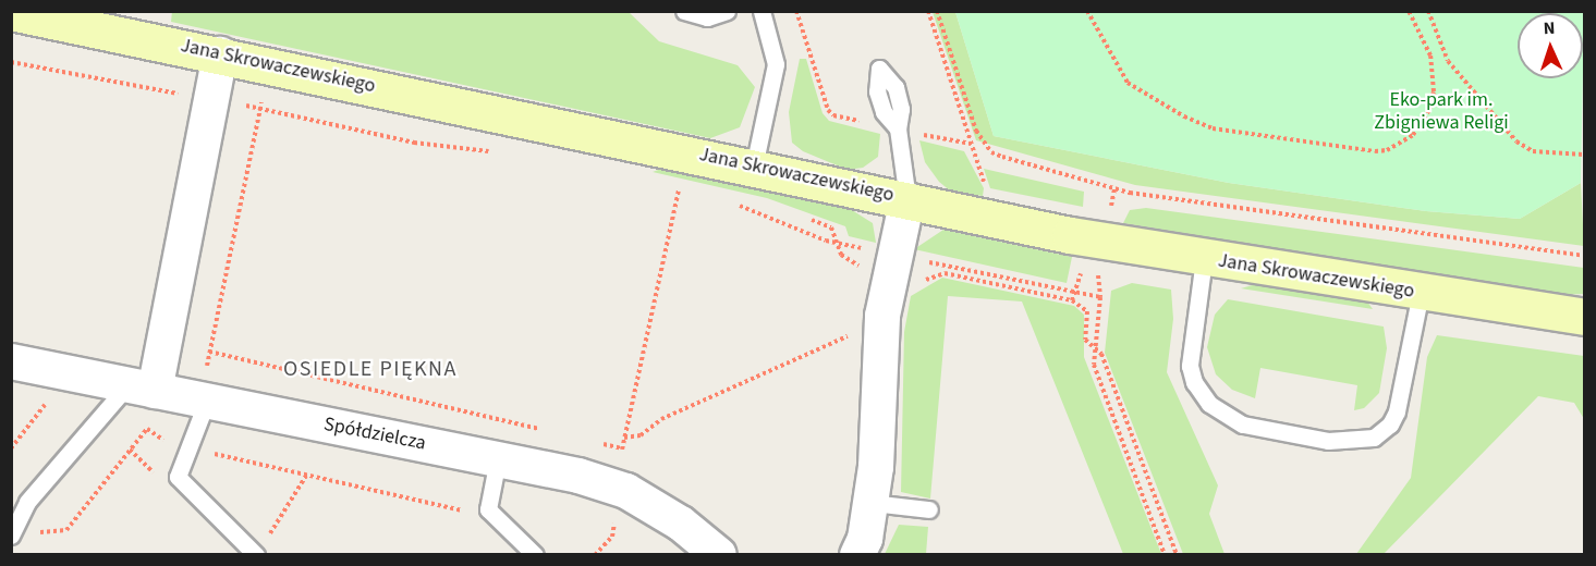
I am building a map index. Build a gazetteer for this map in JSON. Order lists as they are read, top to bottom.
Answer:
{
  "streets": {
    "street": ["Jana Skrowaczewskiego", "Spółdzielcza"]
  },
  "districts": ["OSIEDLE PIĘKNA"],
  "parks": ["Eko-park im. Zbigniewa Religi"],
  "north": "top"
}
